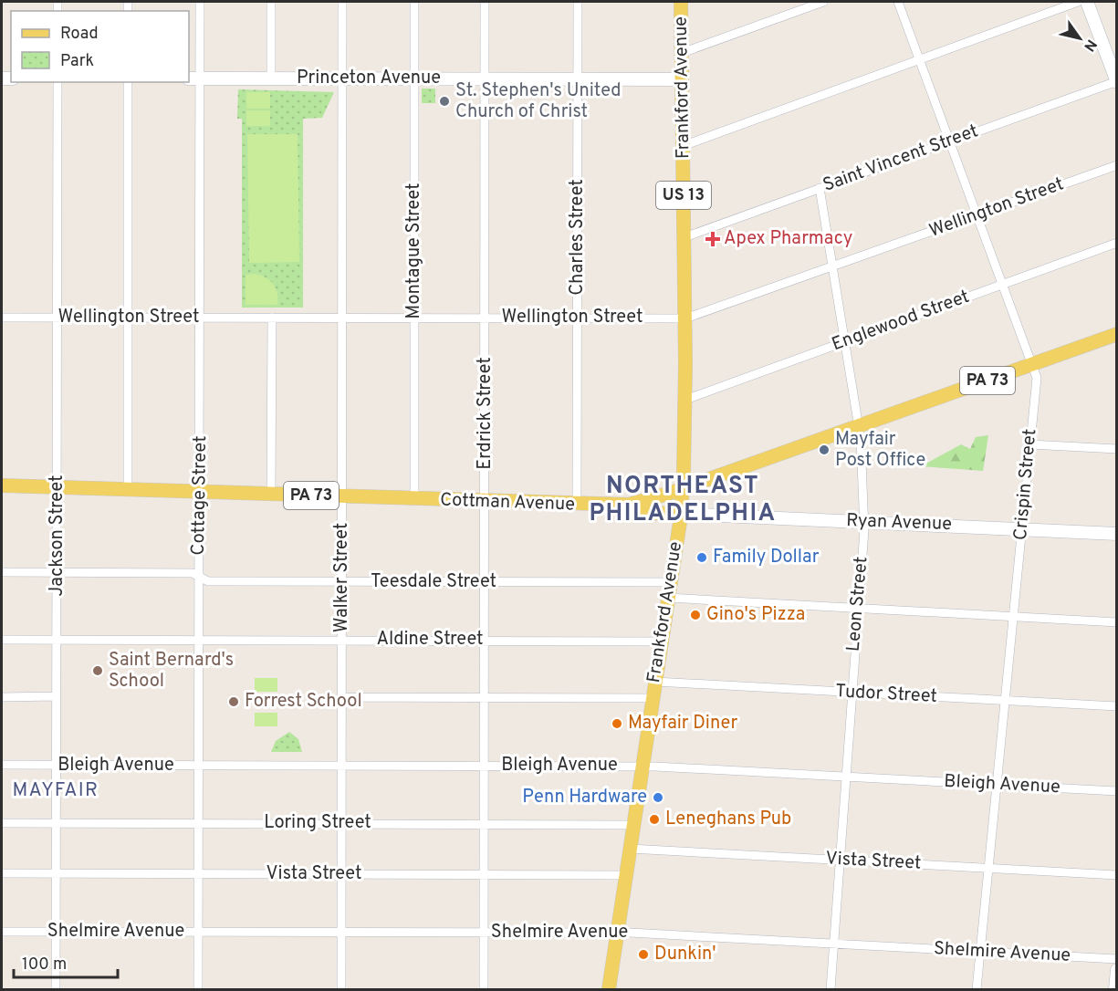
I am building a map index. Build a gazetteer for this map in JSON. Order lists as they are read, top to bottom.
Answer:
{
  "streets": {
    "main road": [
      "Frankford Avenue",
      "US 13",
      "PA 73",
      "Cottman Avenue"
    ],
    "street": [
      "Princeton Avenue",
      "Saint Vincent Street",
      "Wellington Street",
      "Charles Street",
      "Montague Street",
      "Englewood Street",
      "Erdrick Street",
      "Crispin Street",
      "Cottage Street",
      "Ryan Avenue",
      "Jackson Street",
      "Walker Street",
      "Teesdale Street",
      "Leon Street",
      "Aldine Street",
      "Tudor Street",
      "Bleigh Avenue",
      "Loring Street",
      "Vista Street",
      "Shelmire Avenue"
    ]
  },
  "crossings": [
    ["Princeton Avenue", "Frankford Avenue"],
    ["Princeton Avenue", "Charles Street"],
    ["Princeton Avenue", "Montague Street"],
    ["Princeton Avenue", "Erdrick Street"],
    ["Princeton Avenue", "Cottage Street"],
    ["Princeton Avenue", "Walker Street"],
    ["Frankford Avenue", "Saint Vincent Street"],
    ["Frankford Avenue", "Wellington Street"],
    ["Frankford Avenue", "Englewood Street"],
    ["Frankford Avenue", "Cottman Avenue"],
    ["Frankford Avenue", "Ryan Avenue"],
    ["Frankford Avenue", "Teesdale Street"],
    ["Frankford Avenue", "Aldine Street"],
    ["Frankford Avenue", "Tudor Street"],
    ["Frankford Avenue", "Bleigh Avenue"],
    ["Frankford Avenue", "Loring Street"],
    ["Frankford Avenue", "Vista Street"],
    ["Frankford Avenue", "Shelmire Avenue"],
    ["Saint Vincent Street", "Crispin Street"],
    ["Saint Vincent Street", "Leon Street"],
    ["Wellington Street", "Charles Street"],
    ["Wellington Street", "Montague Street"],
    ["Wellington Street", "Erdrick Street"],
    ["Wellington Street", "Crispin Street"],
    ["Wellington Street", "Cottage Street"],
    ["Wellington Street", "Jackson Street"],
    ["Wellington Street", "Walker Street"],
    ["Wellington Street", "Leon Street"],
    ["Charles Street", "Cottman Avenue"],
    ["Montague Street", "Cottman Avenue"],
    ["Englewood Street", "Crispin Street"],
    ["Englewood Street", "Leon Street"],
    ["Erdrick Street", "Cottman Avenue"],
    ["Erdrick Street", "Teesdale Street"],
    ["Erdrick Street", "Aldine Street"],
    ["Erdrick Street", "Bleigh Avenue"],
    ["Erdrick Street", "Loring Street"],
    ["Erdrick Street", "Vista Street"],
    ["Erdrick Street", "Shelmire Avenue"],
    ["Crispin Street", "Cottman Avenue"],
    ["Crispin Street", "Ryan Avenue"],
    ["Crispin Street", "Tudor Street"],
    ["Crispin Street", "Bleigh Avenue"],
    ["Crispin Street", "Vista Street"],
    ["Crispin Street", "Shelmire Avenue"],
    ["Cottage Street", "Cottman Avenue"],
    ["Cottage Street", "Teesdale Street"],
    ["Cottage Street", "Aldine Street"],
    ["Cottage Street", "Bleigh Avenue"],
    ["Cottage Street", "Loring Street"],
    ["Cottage Street", "Vista Street"],
    ["Cottage Street", "Shelmire Avenue"],
    ["Cottman Avenue", "Jackson Street"],
    ["Cottman Avenue", "Walker Street"],
    ["Cottman Avenue", "Leon Street"],
    ["Ryan Avenue", "Leon Street"],
    ["Jackson Street", "Teesdale Street"],
    ["Jackson Street", "Aldine Street"],
    ["Jackson Street", "Bleigh Avenue"],
    ["Jackson Street", "Loring Street"],
    ["Jackson Street", "Vista Street"],
    ["Jackson Street", "Shelmire Avenue"],
    ["Walker Street", "Teesdale Street"],
    ["Walker Street", "Aldine Street"],
    ["Walker Street", "Bleigh Avenue"],
    ["Walker Street", "Loring Street"],
    ["Walker Street", "Vista Street"],
    ["Walker Street", "Shelmire Avenue"],
    ["Leon Street", "Tudor Street"],
    ["Leon Street", "Bleigh Avenue"],
    ["Leon Street", "Vista Street"],
    ["Leon Street", "Shelmire Avenue"]
  ],
  "districts": ["NORTHEAST PHILADELPHIA", "MAYFAIR"],
  "places": {
    "other": [
      "St. Stephen's United Church of Christ",
      "Mayfair Post Office",
      "Family Dollar",
      "Gino's Pizza",
      "Saint Bernard's School",
      "Forrest School",
      "Mayfair Diner",
      "Penn Hardware",
      "Leneghans Pub",
      "Dunkin'"
    ],
    "health": ["Apex Pharmacy"]
  },
  "legend": ["Road", "Park"],
  "scale_bar": "100 m",
  "north": "bottom right"
}
